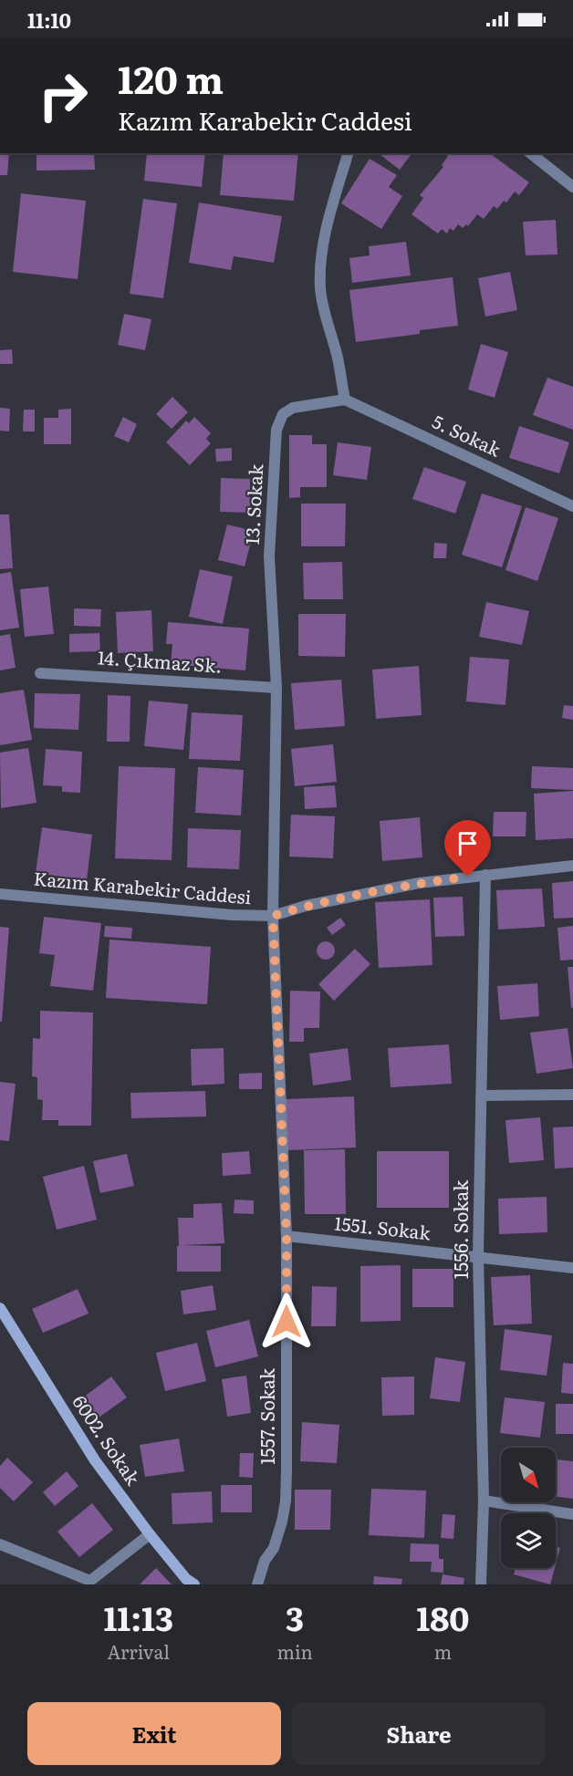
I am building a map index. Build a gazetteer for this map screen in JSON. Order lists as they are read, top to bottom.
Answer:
{
  "streets": {
    "street": [
      "5. Sokak",
      "13. Sokak",
      "14. Çıkmaz Sk.",
      "Kazım Karabekir Caddesi",
      "1551. Sokak",
      "1556. Sokak",
      "1557. Sokak",
      "6002. Sokak"
    ]
  },
  "crossings": [
    ["5. Sokak", "13. Sokak"],
    ["13. Sokak", "14. Çıkmaz Sk."],
    ["13. Sokak", "Kazım Karabekir Caddesi"],
    ["13. Sokak", "1557. Sokak"],
    ["Kazım Karabekir Caddesi", "1556. Sokak"],
    ["Kazım Karabekir Caddesi", "1557. Sokak"],
    ["1551. Sokak", "1556. Sokak"],
    ["1551. Sokak", "1557. Sokak"]
  ],
  "north": "bottom right",
  "page": {
    "status": "11:10",
    "turn": ["120 m", "Kazım Karabekir Caddesi"],
    "eta": [
      "11:13",
      "Arrival",
      "3",
      "min",
      "180",
      "m"
    ],
    "buttons": ["Exit", "Share"]
  }
}
